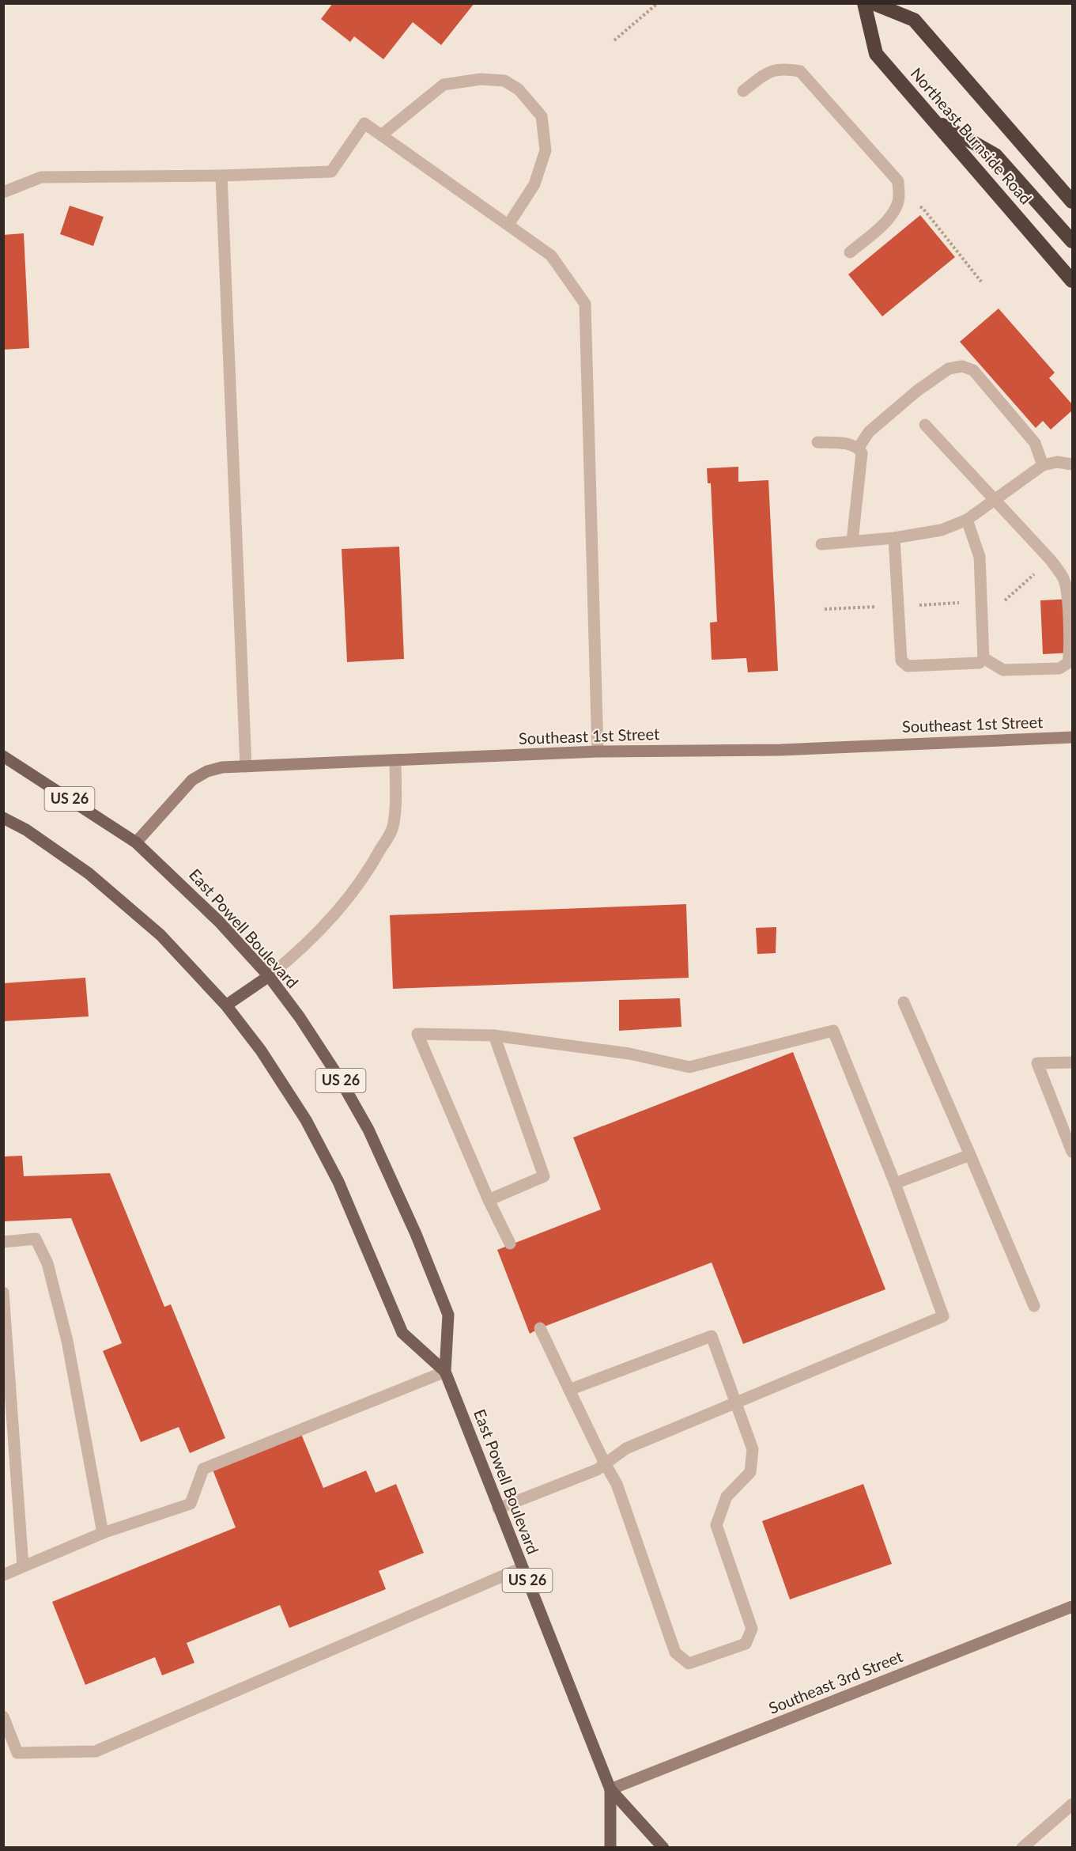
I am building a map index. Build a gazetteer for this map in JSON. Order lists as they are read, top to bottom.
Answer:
{
  "streets": {
    "highway": ["Northeast Burnside Road"],
    "main road": ["US 26", "East Powell Boulevard"],
    "street": ["Southeast 1st Street", "Southeast 3rd Street"]
  },
  "crossings": [
    ["Southeast 1st Street", "East Powell Boulevard"],
    ["East Powell Boulevard", "Southeast 3rd Street"]
  ]
}
